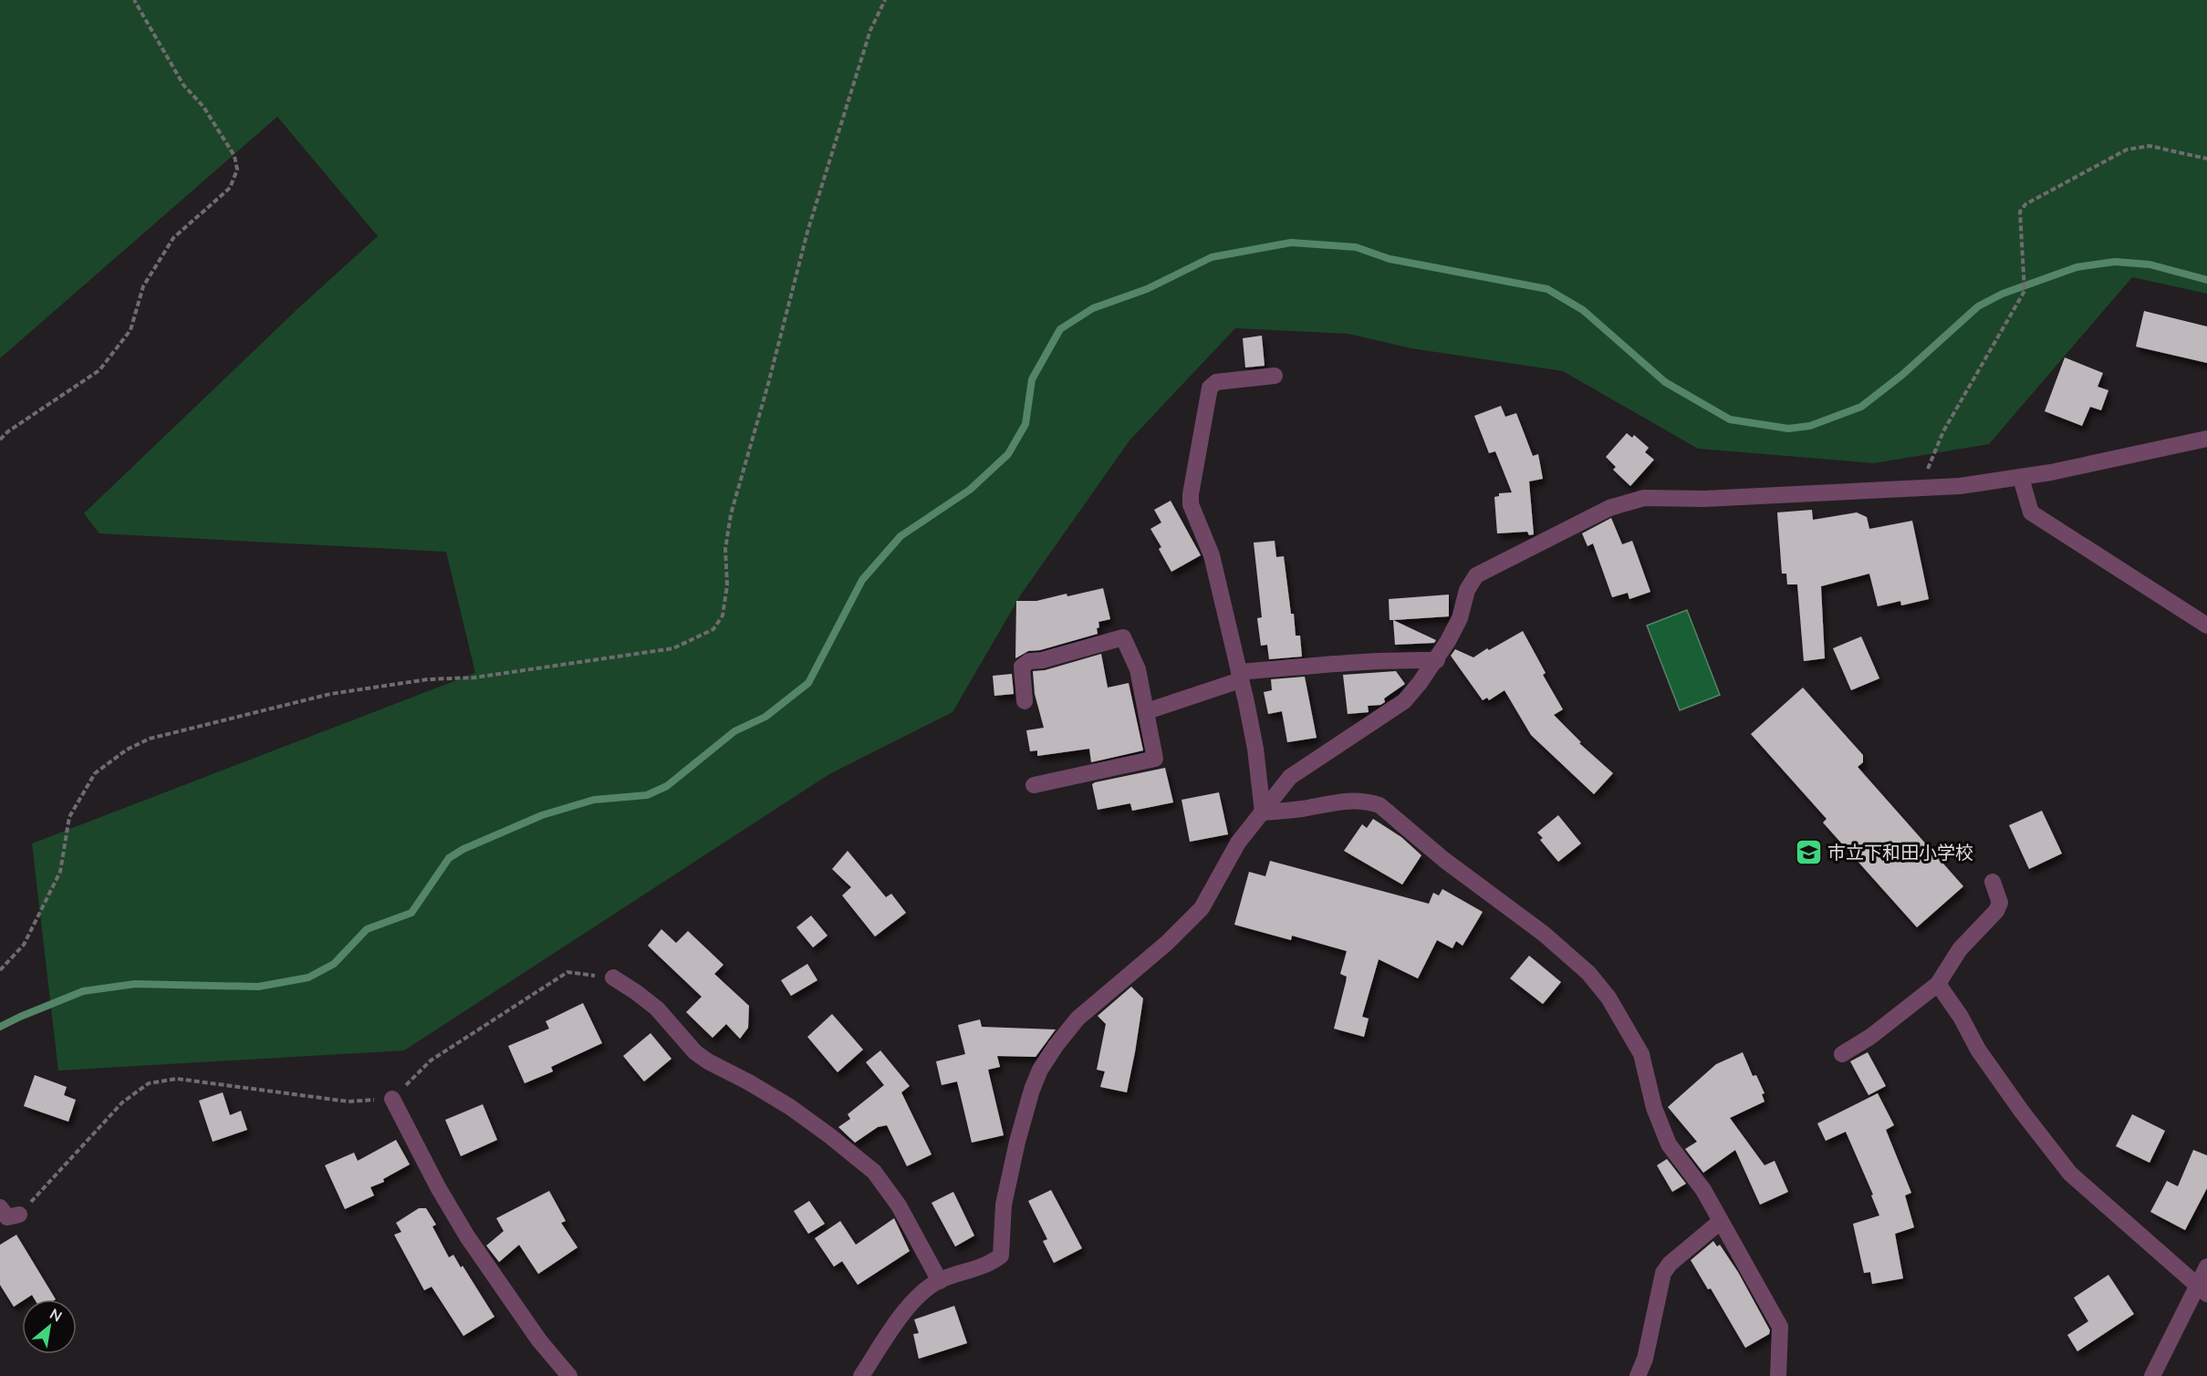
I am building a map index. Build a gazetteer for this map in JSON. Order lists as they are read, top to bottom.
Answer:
{
  "places": {
    "school or university": ["市立下和田小学校"]
  },
  "north": "top right"
}
